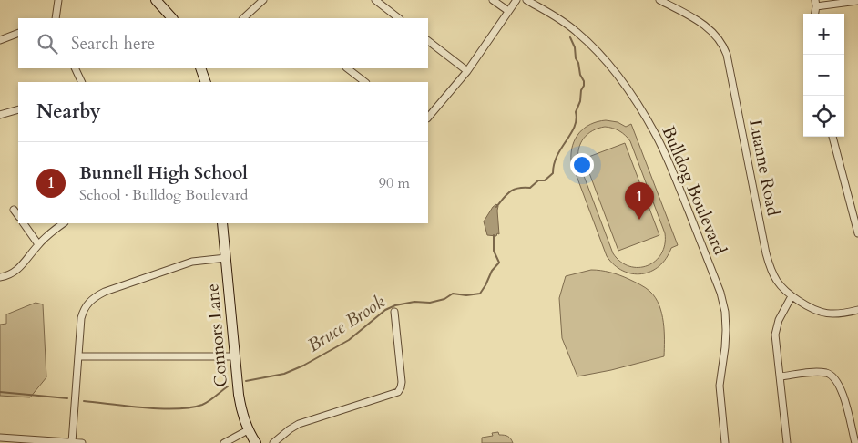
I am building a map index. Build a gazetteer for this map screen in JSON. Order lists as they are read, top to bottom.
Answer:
{
  "streets": {
    "street": ["Luanne Road", "Bulldog Boulevard", "Connors Lane"]
  },
  "water": ["Bruce Brook"],
  "page": {
    "map_buttons": ["+", "−"],
    "search": "Search here",
    "heading": "Nearby",
    "list": [
      {
        "mark": "1",
        "name": "Bunnell High School",
        "note": "School · Bulldog Boulevard",
        "value": "90 m"
      }
    ],
    "pins": "1"
  }
}
